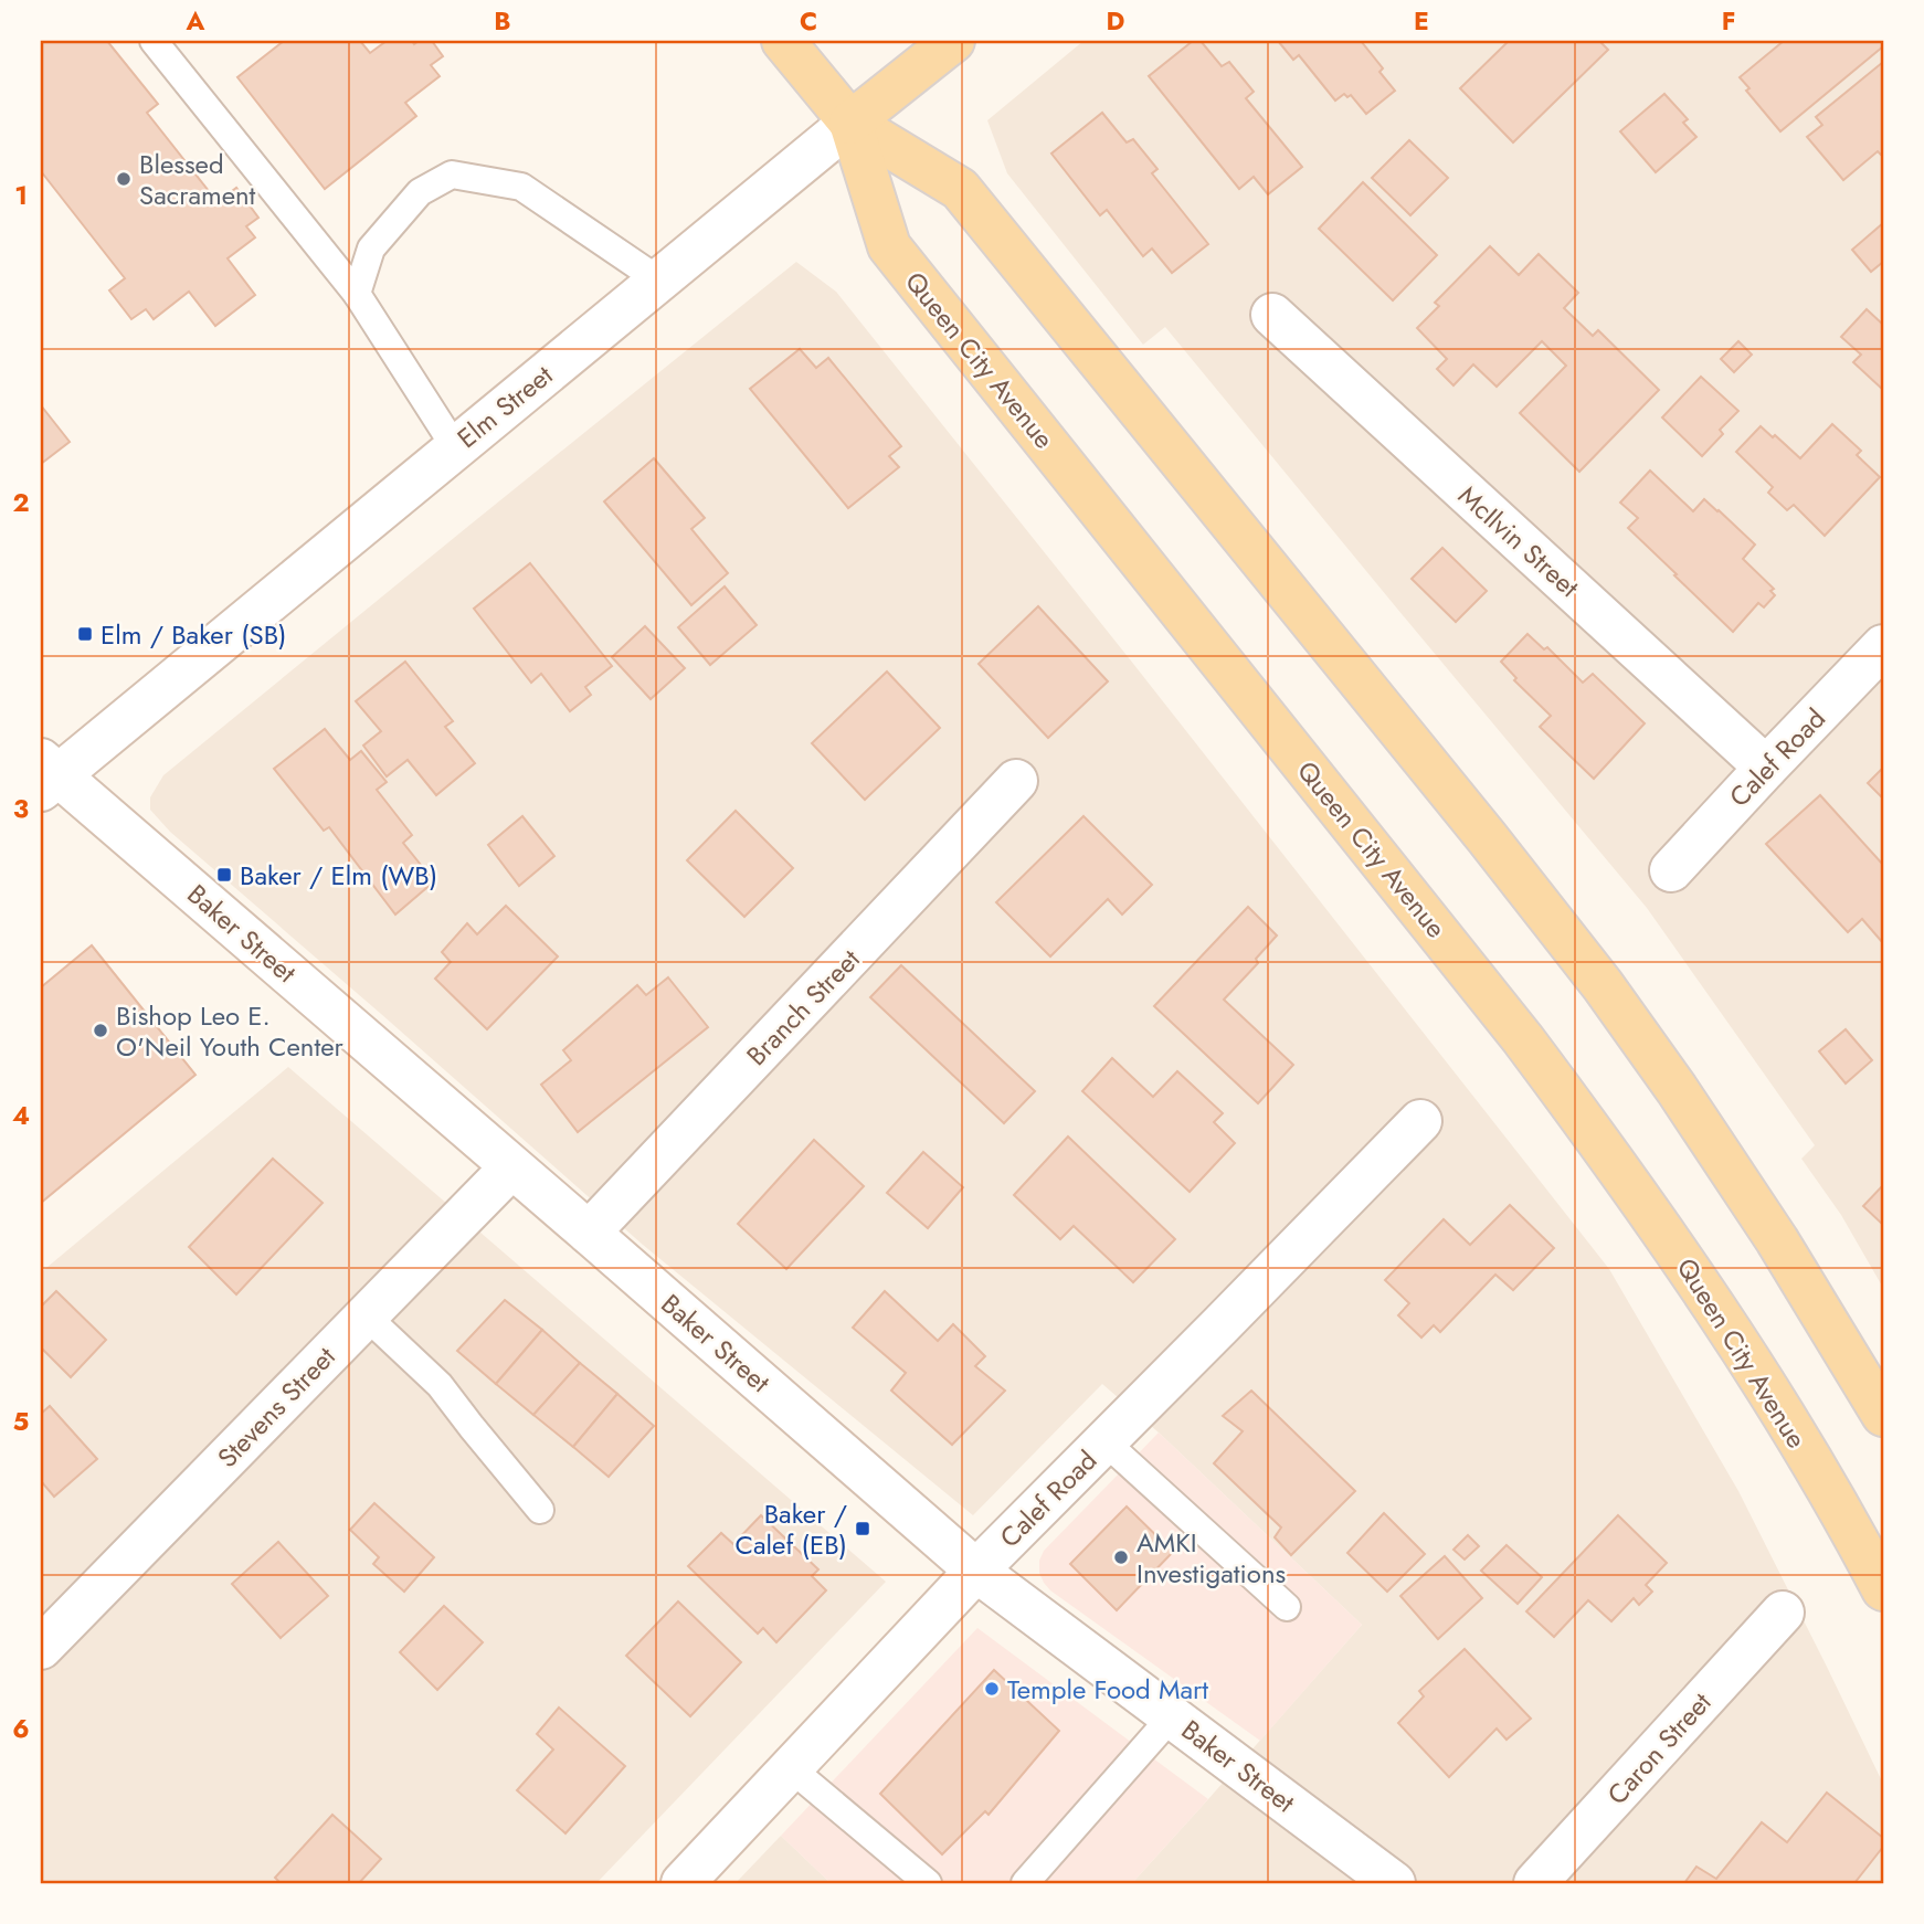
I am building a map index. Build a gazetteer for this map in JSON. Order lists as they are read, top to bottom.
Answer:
{
  "streets": {
    "main road": ["Queen City Avenue", "Elm Street"],
    "street": [
      "McIlvin Street",
      "Calef Road",
      "Baker Street",
      "Branch Street",
      "Stevens Street",
      "Caron Street"
    ]
  },
  "crossings": [
    ["Queen City Avenue", "Elm Street"],
    ["Elm Street", "Baker Street"],
    ["McIlvin Street", "Calef Road"],
    ["Calef Road", "Baker Street"],
    ["Baker Street", "Branch Street"],
    ["Baker Street", "Stevens Street"]
  ],
  "places": {
    "other": [
      "Blessed Sacrament",
      "Bishop Leo E. O'Neil Youth Center",
      "AMKI Investigations",
      "Temple Food Mart"
    ],
    "transit": ["Elm / Baker (SB)", "Baker / Elm (WB)", "Baker / Calef (EB)"]
  },
  "grid": {
    "columns": [
      "A",
      "B",
      "C",
      "D",
      "E",
      "F"
    ],
    "rows": [
      "1",
      "2",
      "3",
      "4",
      "5",
      "6"
    ]
  }
}
